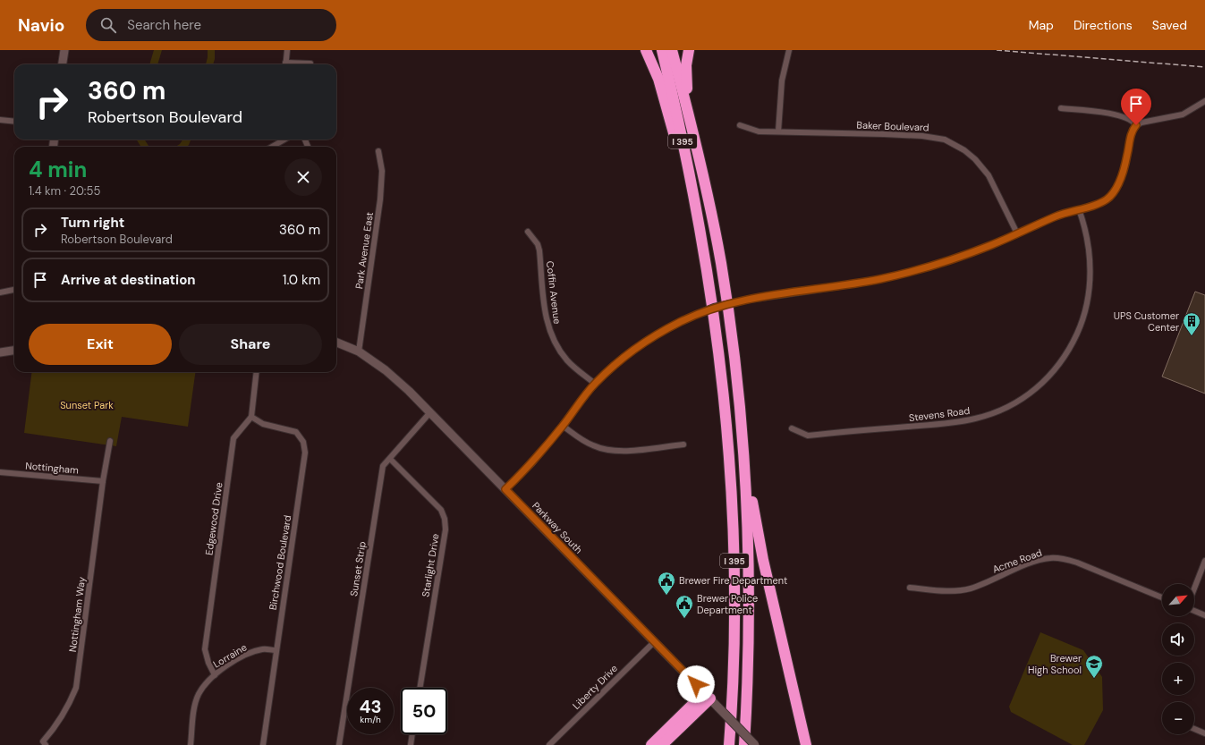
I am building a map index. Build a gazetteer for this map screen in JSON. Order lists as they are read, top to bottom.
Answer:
{
  "streets": {
    "highway": ["I 395"],
    "main road": ["Parkway South"],
    "street": [
      "Baker Boulevard",
      "Park Avenue East",
      "Coffin Avenue",
      "Stevens Road",
      "Nottingham",
      "Edgewood Drive",
      "Acme Road",
      "Birchwood Boulevard",
      "Starlight Drive",
      "Sunset Strip",
      "Nottingham Way",
      "Lorraine",
      "Liberty Drive"
    ]
  },
  "crossings": [
    ["Park Avenue East", "Parkway South"],
    ["Nottingham", "Nottingham Way"],
    ["Edgewood Drive", "Birchwood Boulevard"],
    ["Edgewood Drive", "Lorraine"],
    ["Parkway South", "Sunset Strip"],
    ["Parkway South", "Liberty Drive"],
    ["Birchwood Boulevard", "Lorraine"],
    ["Starlight Drive", "Sunset Strip"]
  ],
  "parks": ["Sunset Park"],
  "places": {
    "building": ["UPS Customer Center"],
    "public building": ["Brewer Fire Department", "Brewer Police Department"],
    "school or university": ["Brewer High School"]
  },
  "north": "top right",
  "page": {
    "header": "Navio",
    "search": "Search here",
    "nav": ["Map", "Directions", "Saved"],
    "turn": ["360 m", "Robertson Boulevard"],
    "heading": ["4 min", "1.4 km · 20:55"],
    "list": [
      {
        "name": "Turn right",
        "note": "Robertson Boulevard",
        "value": "360 m"
      },
      {
        "name": "Arrive at destination",
        "value": "1.0 km"
      }
    ],
    "buttons": ["Exit", "Share"],
    "map_buttons": ["+", "−"],
    "speed": "43 km/h",
    "limit": "50"
  }
}
